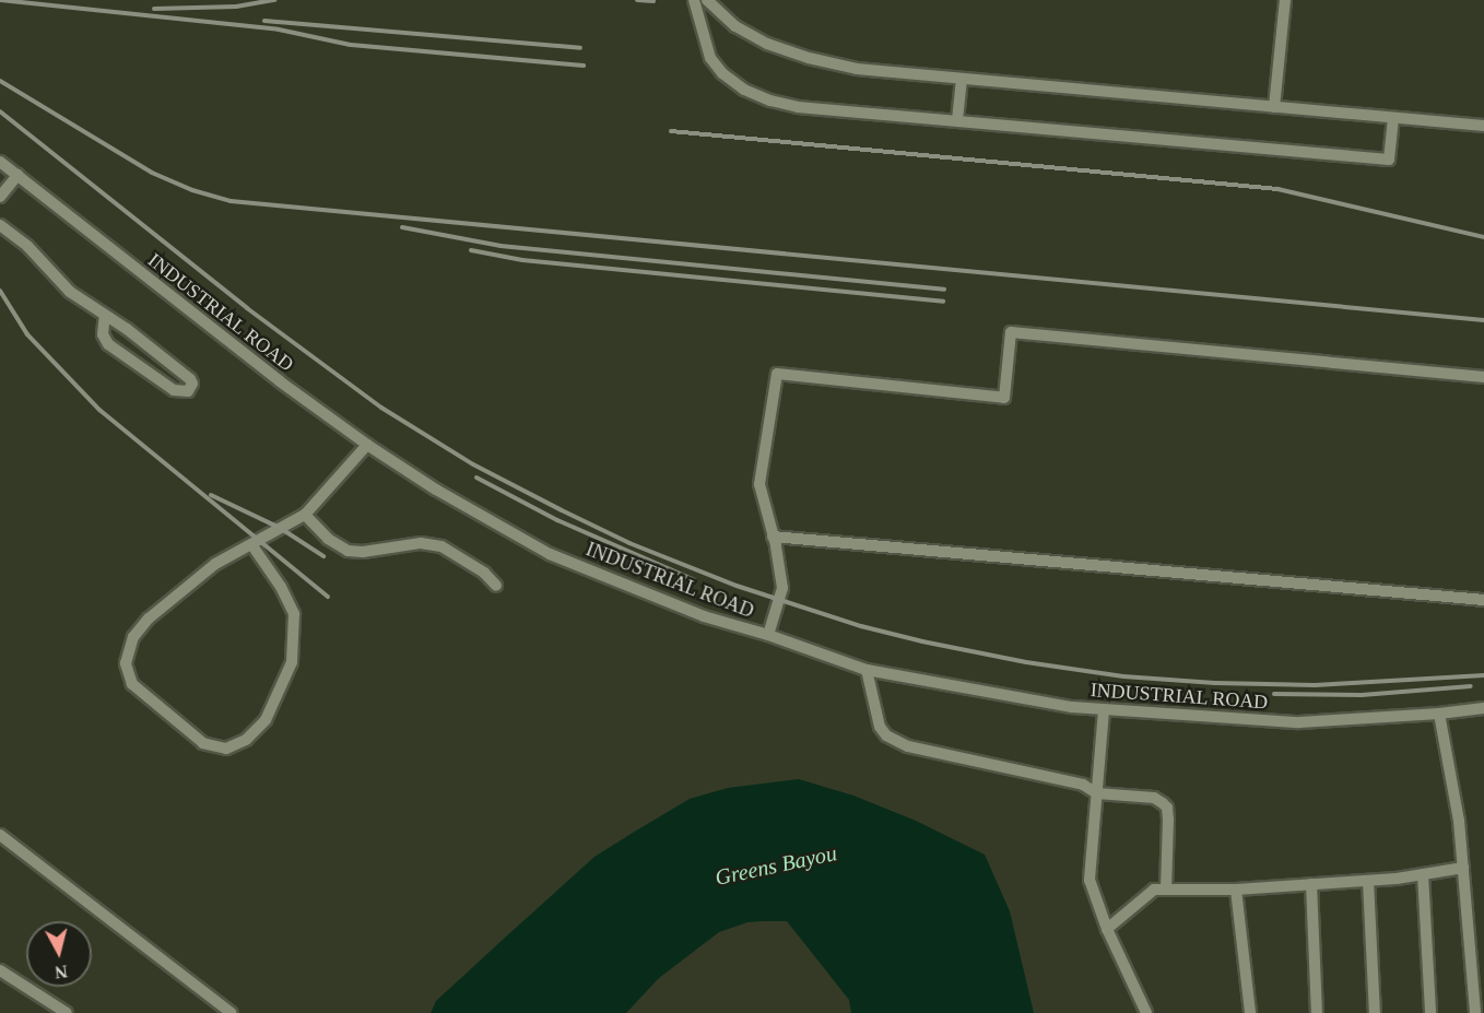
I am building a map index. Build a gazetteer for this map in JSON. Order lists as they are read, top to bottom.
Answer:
{
  "streets": {
    "street": ["INDUSTRIAL ROAD"]
  },
  "water": ["Greens Bayou"],
  "north": "bottom"
}
